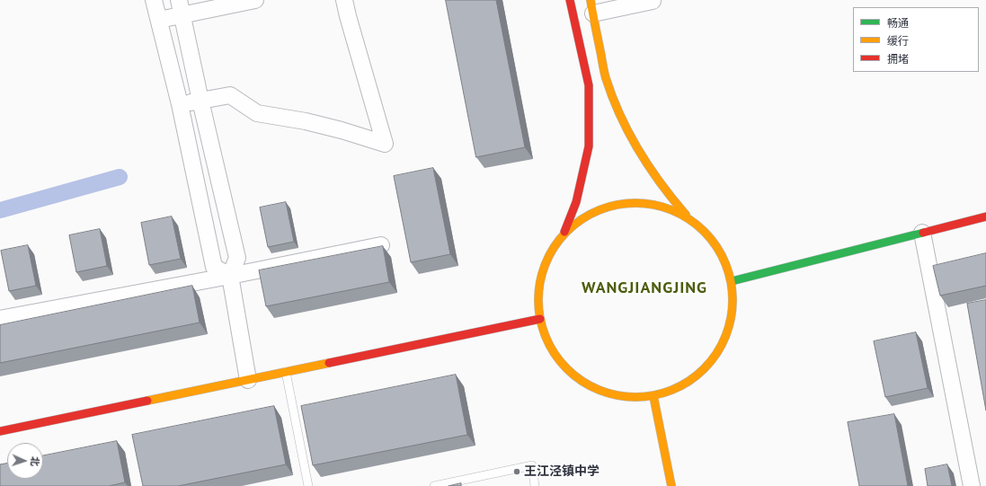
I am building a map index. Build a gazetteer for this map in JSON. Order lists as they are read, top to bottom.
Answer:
{
  "districts": ["WANGJIANGJING"],
  "places": ["王江泾镇中学"],
  "legend": ["畅通", "缓行", "拥堵"],
  "north": "right"
}
